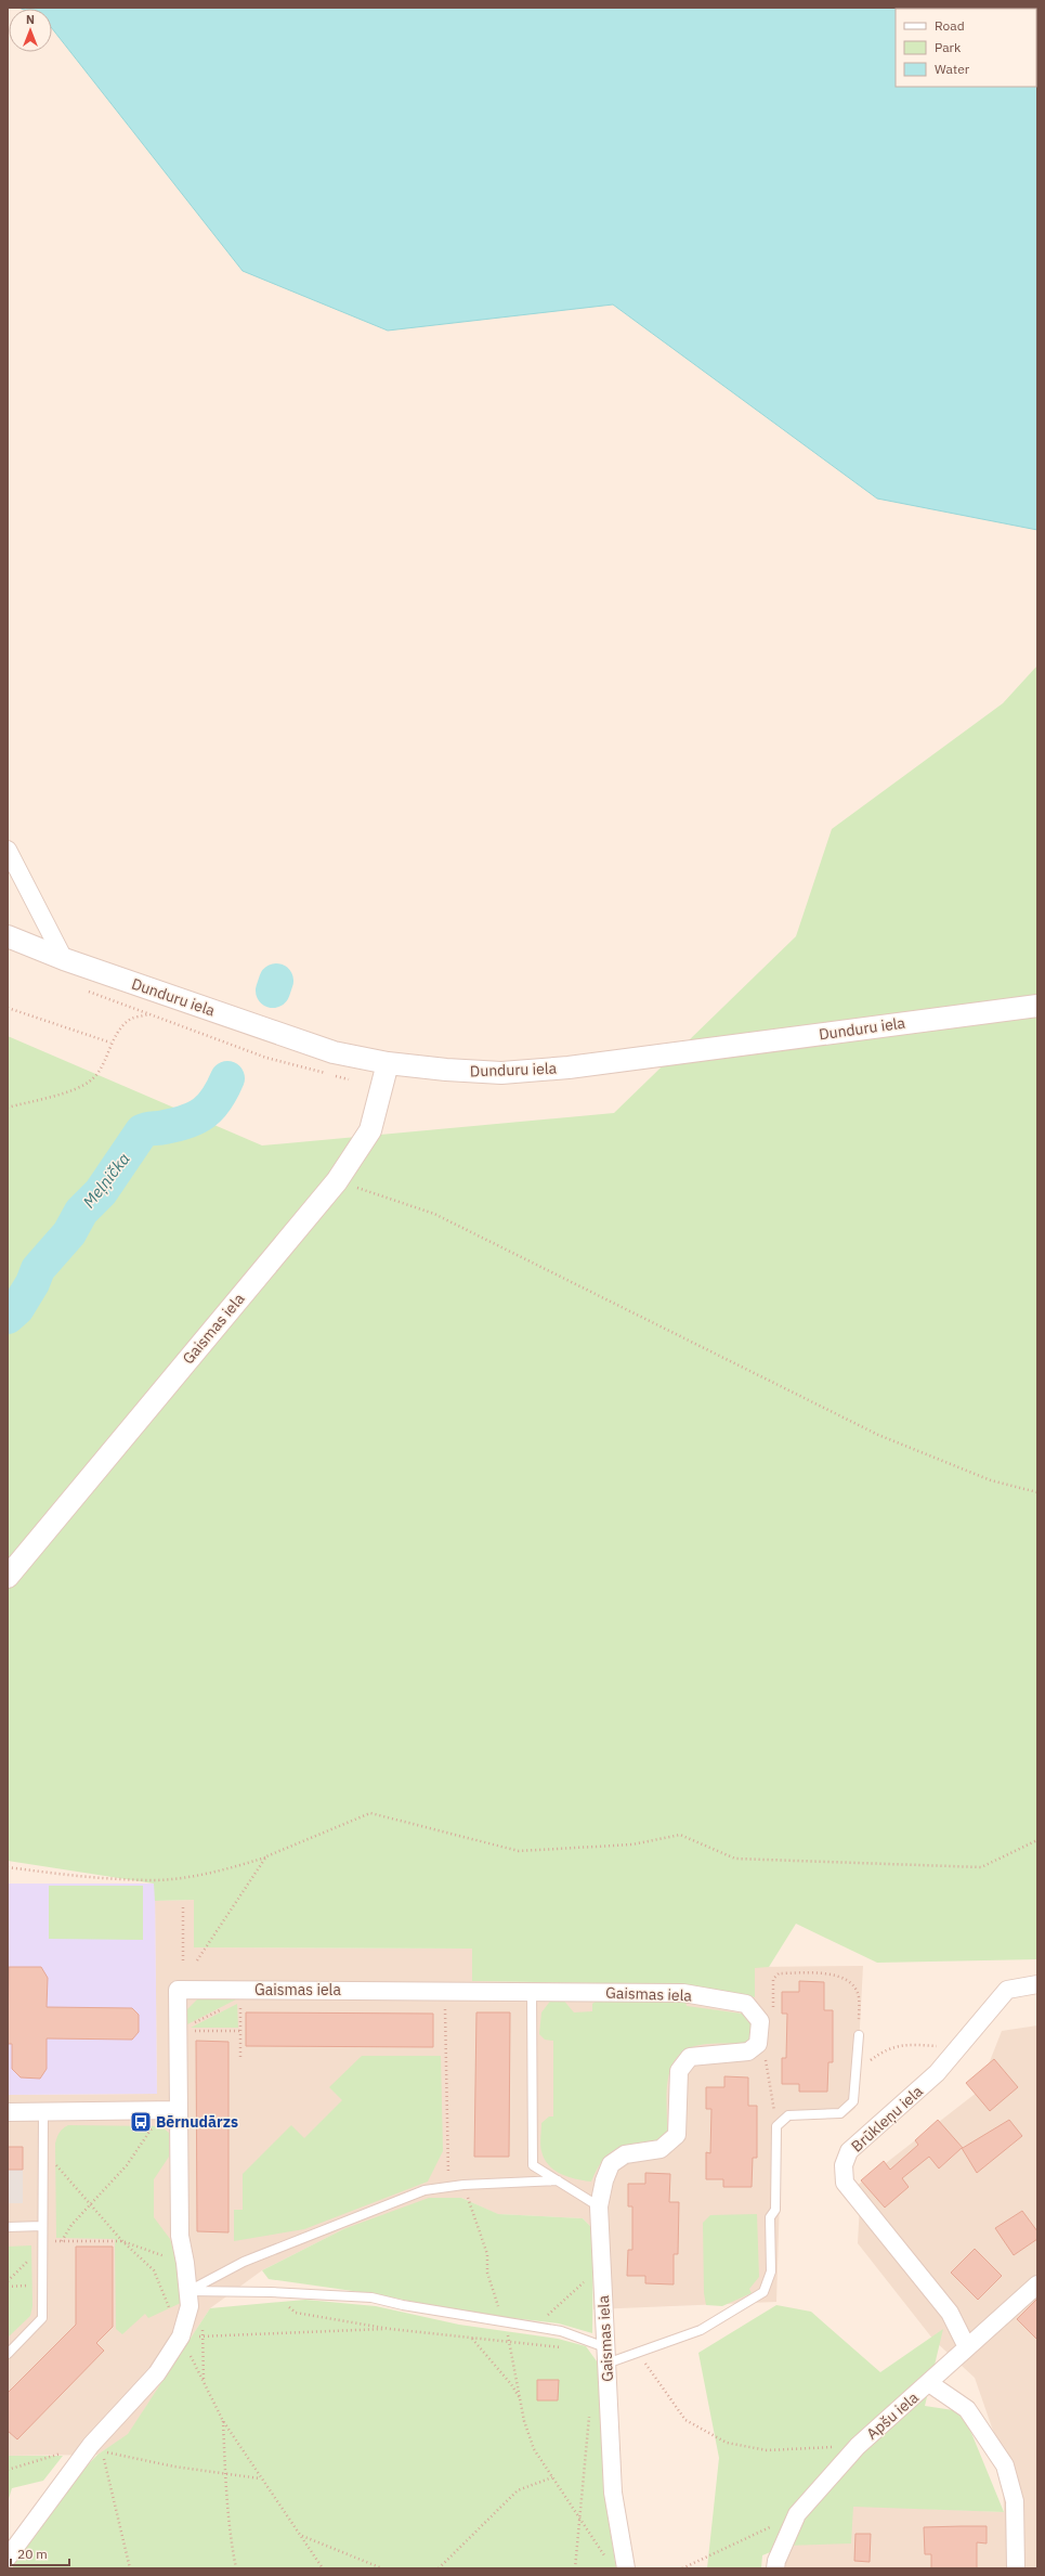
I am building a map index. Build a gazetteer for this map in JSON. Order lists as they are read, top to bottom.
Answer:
{
  "streets": {
    "street": [
      "Dunduru iela",
      "Gaismas iela",
      "Brūkleņu iela",
      "Apšu iela"
    ]
  },
  "crossings": [
    ["Dunduru iela", "Gaismas iela"],
    ["Brūkleņu iela", "Apšu iela"]
  ],
  "water": ["Meļņička"],
  "places": {
    "bus stop": ["Bērnudārzs"]
  },
  "legend": ["Road", "Park", "Water"],
  "scale_bar": "20 m",
  "north": "top"
}
